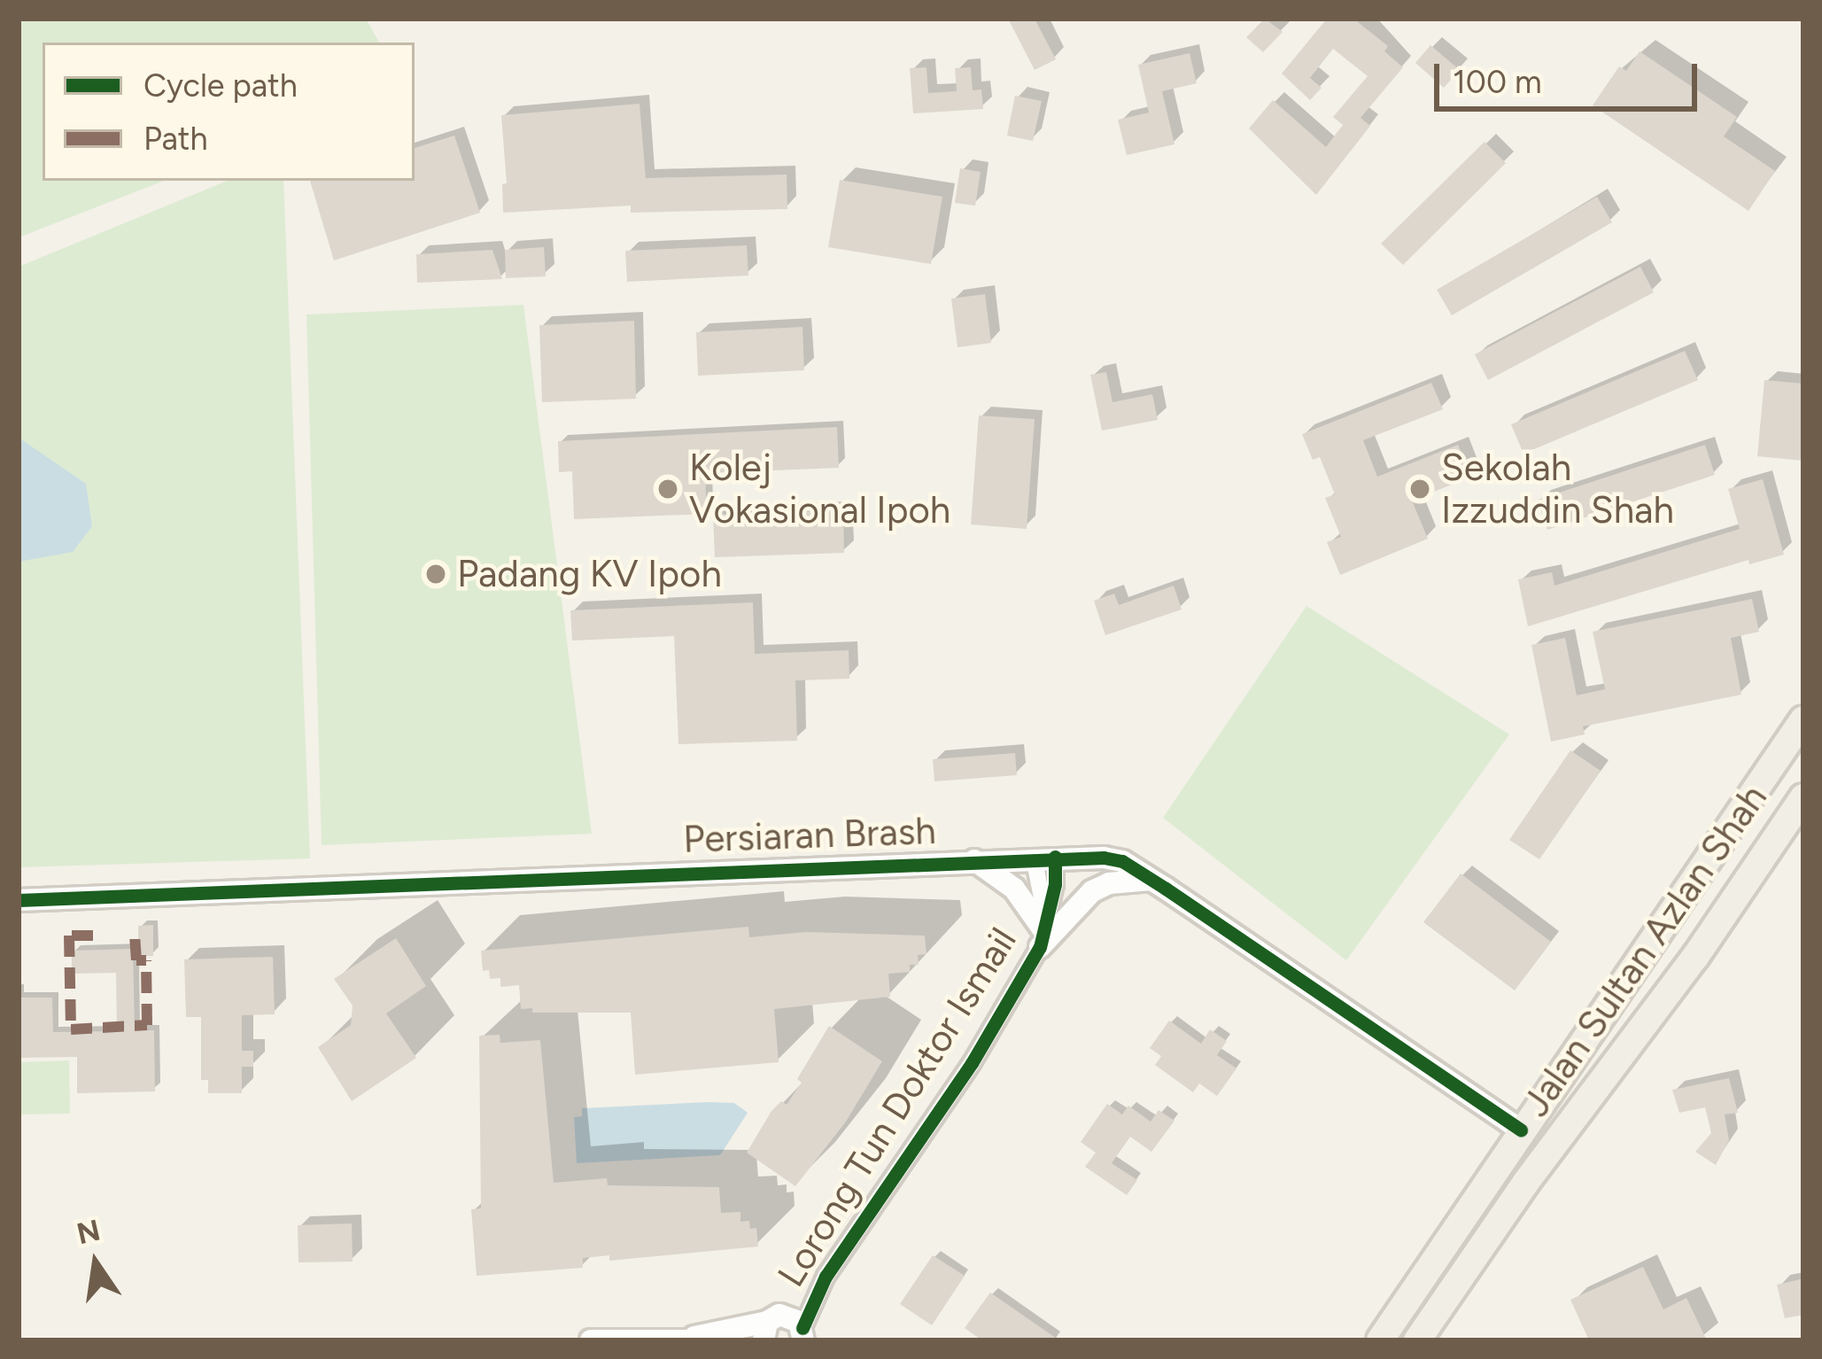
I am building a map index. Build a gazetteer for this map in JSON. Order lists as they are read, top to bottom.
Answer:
{
  "streets": {
    "main road": ["Jalan Sultan Azlan Shah"],
    "street": ["Persiaran Brash", "Lorong Tun Doktor Ismail"]
  },
  "crossings": [
    ["Persiaran Brash", "Jalan Sultan Azlan Shah"],
    ["Persiaran Brash", "Lorong Tun Doktor Ismail"]
  ],
  "places": ["Kolej Vokasional Ipoh", "Sekolah Izzuddin Shah", "Padang KV Ipoh"],
  "legend": ["Cycle path", "Path"],
  "scale_bar": "100 m",
  "north": "top"
}
